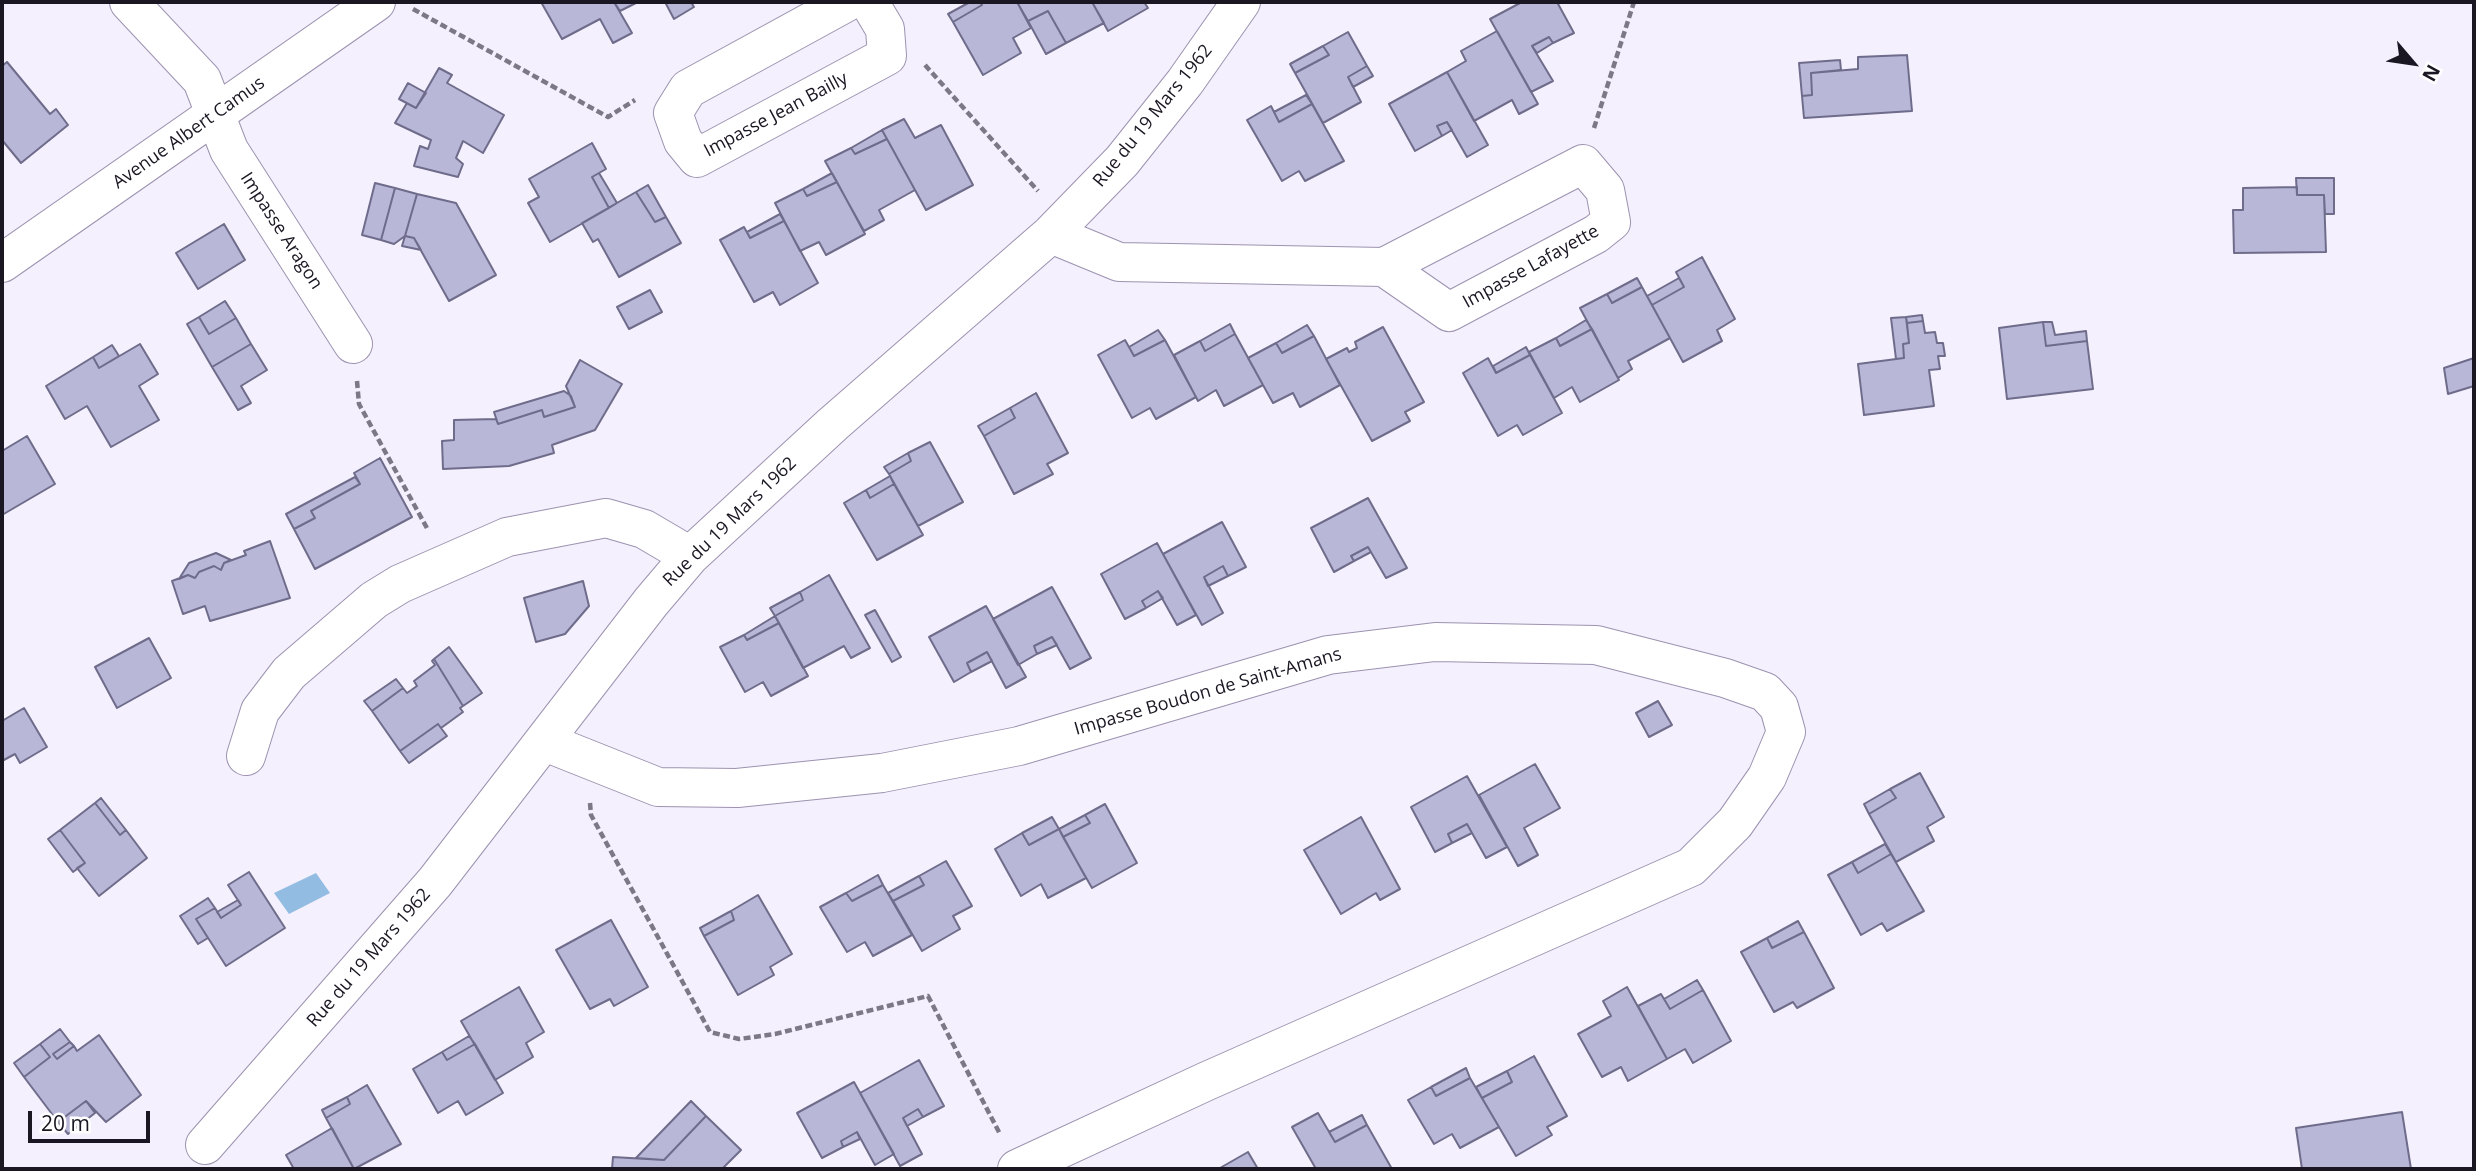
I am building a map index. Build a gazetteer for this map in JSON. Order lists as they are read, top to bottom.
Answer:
{
  "streets": {
    "street": [
      "Impasse Jean Bailly",
      "Rue du 19 Mars 1962",
      "Avenue Albert Camus",
      "Impasse Aragon",
      "Impasse Lafayette",
      "Impasse Boudon de Saint-Amans"
    ]
  },
  "crossings": [
    ["Rue du 19 Mars 1962", "Impasse Boudon de Saint-Amans"],
    ["Avenue Albert Camus", "Impasse Aragon"]
  ],
  "scale_bar": "20 m",
  "north": "bottom right"
}
